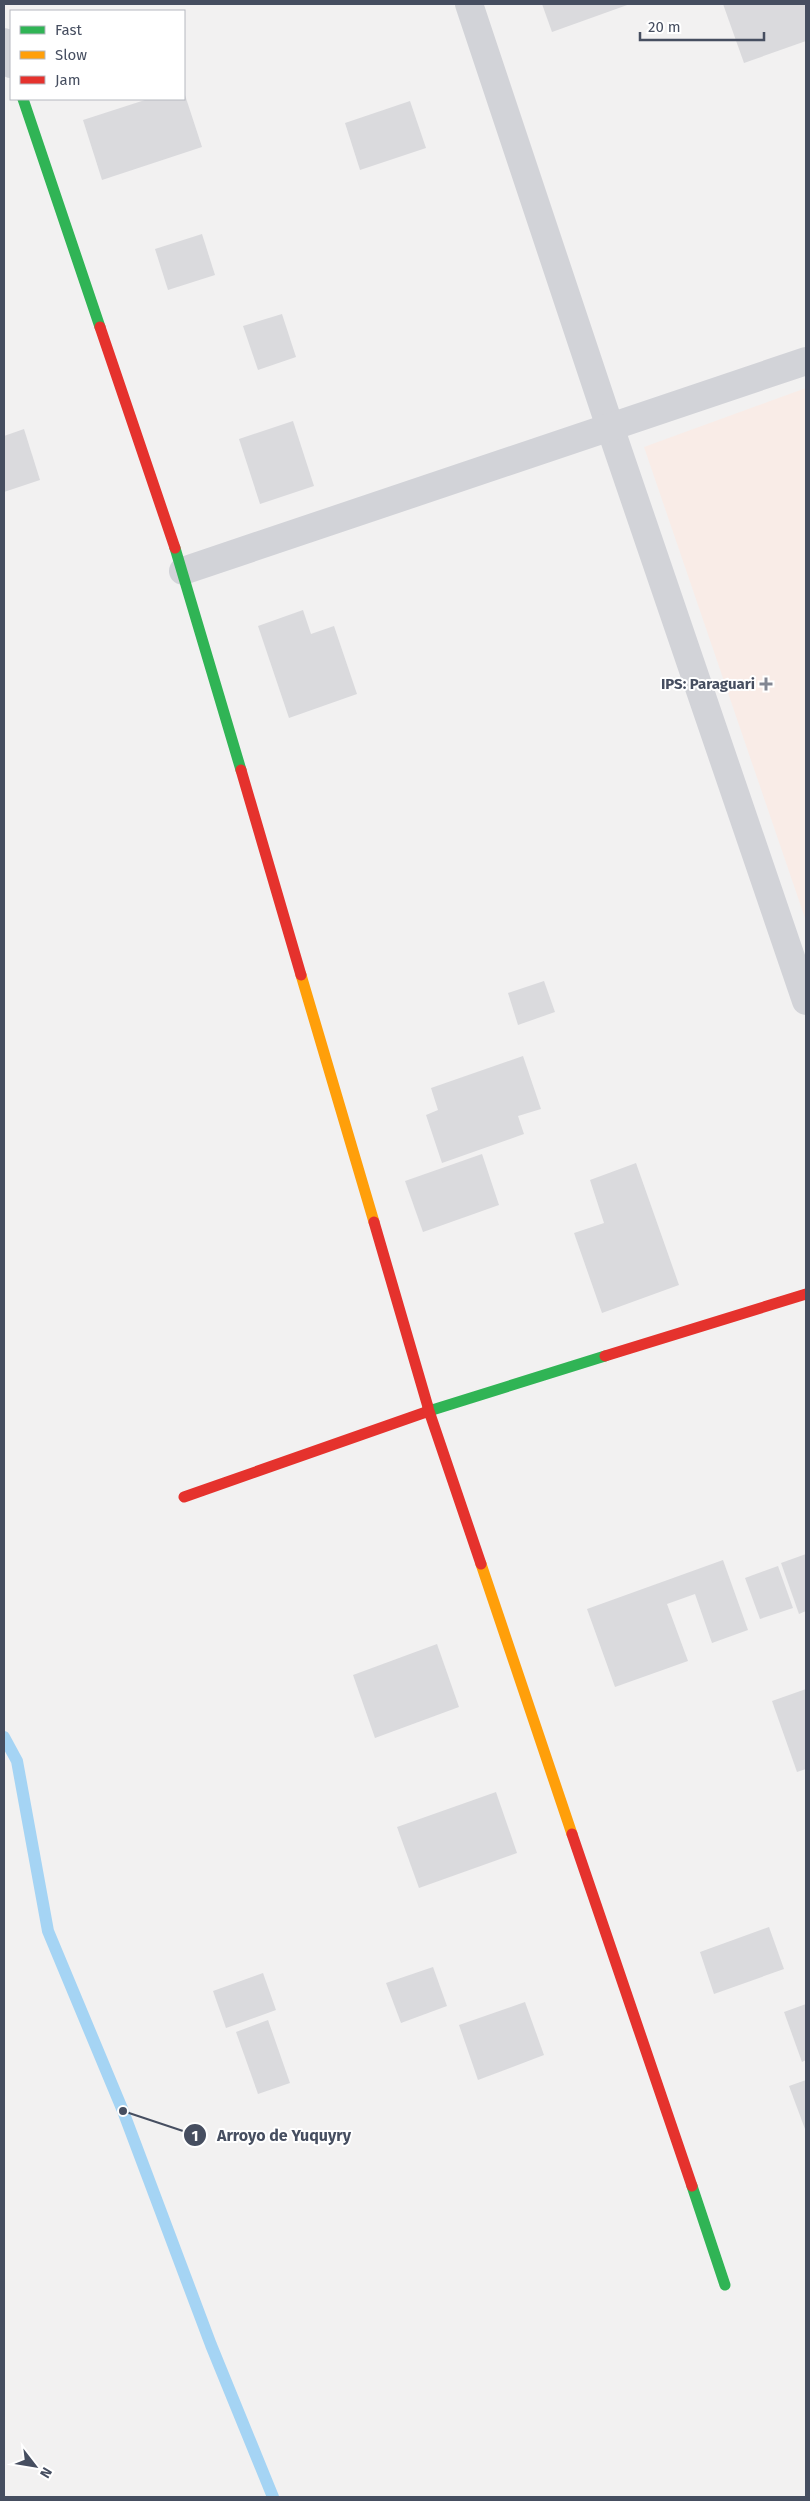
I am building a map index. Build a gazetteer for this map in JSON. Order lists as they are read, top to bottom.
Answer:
{
  "places": {
    "health": ["IPS: Paraguari"],
    "other": ["Arroyo de Yuquyry"]
  },
  "legend": ["Fast", "Slow", "Jam"],
  "scale_bar": "20 m",
  "north": "bottom right"
}
